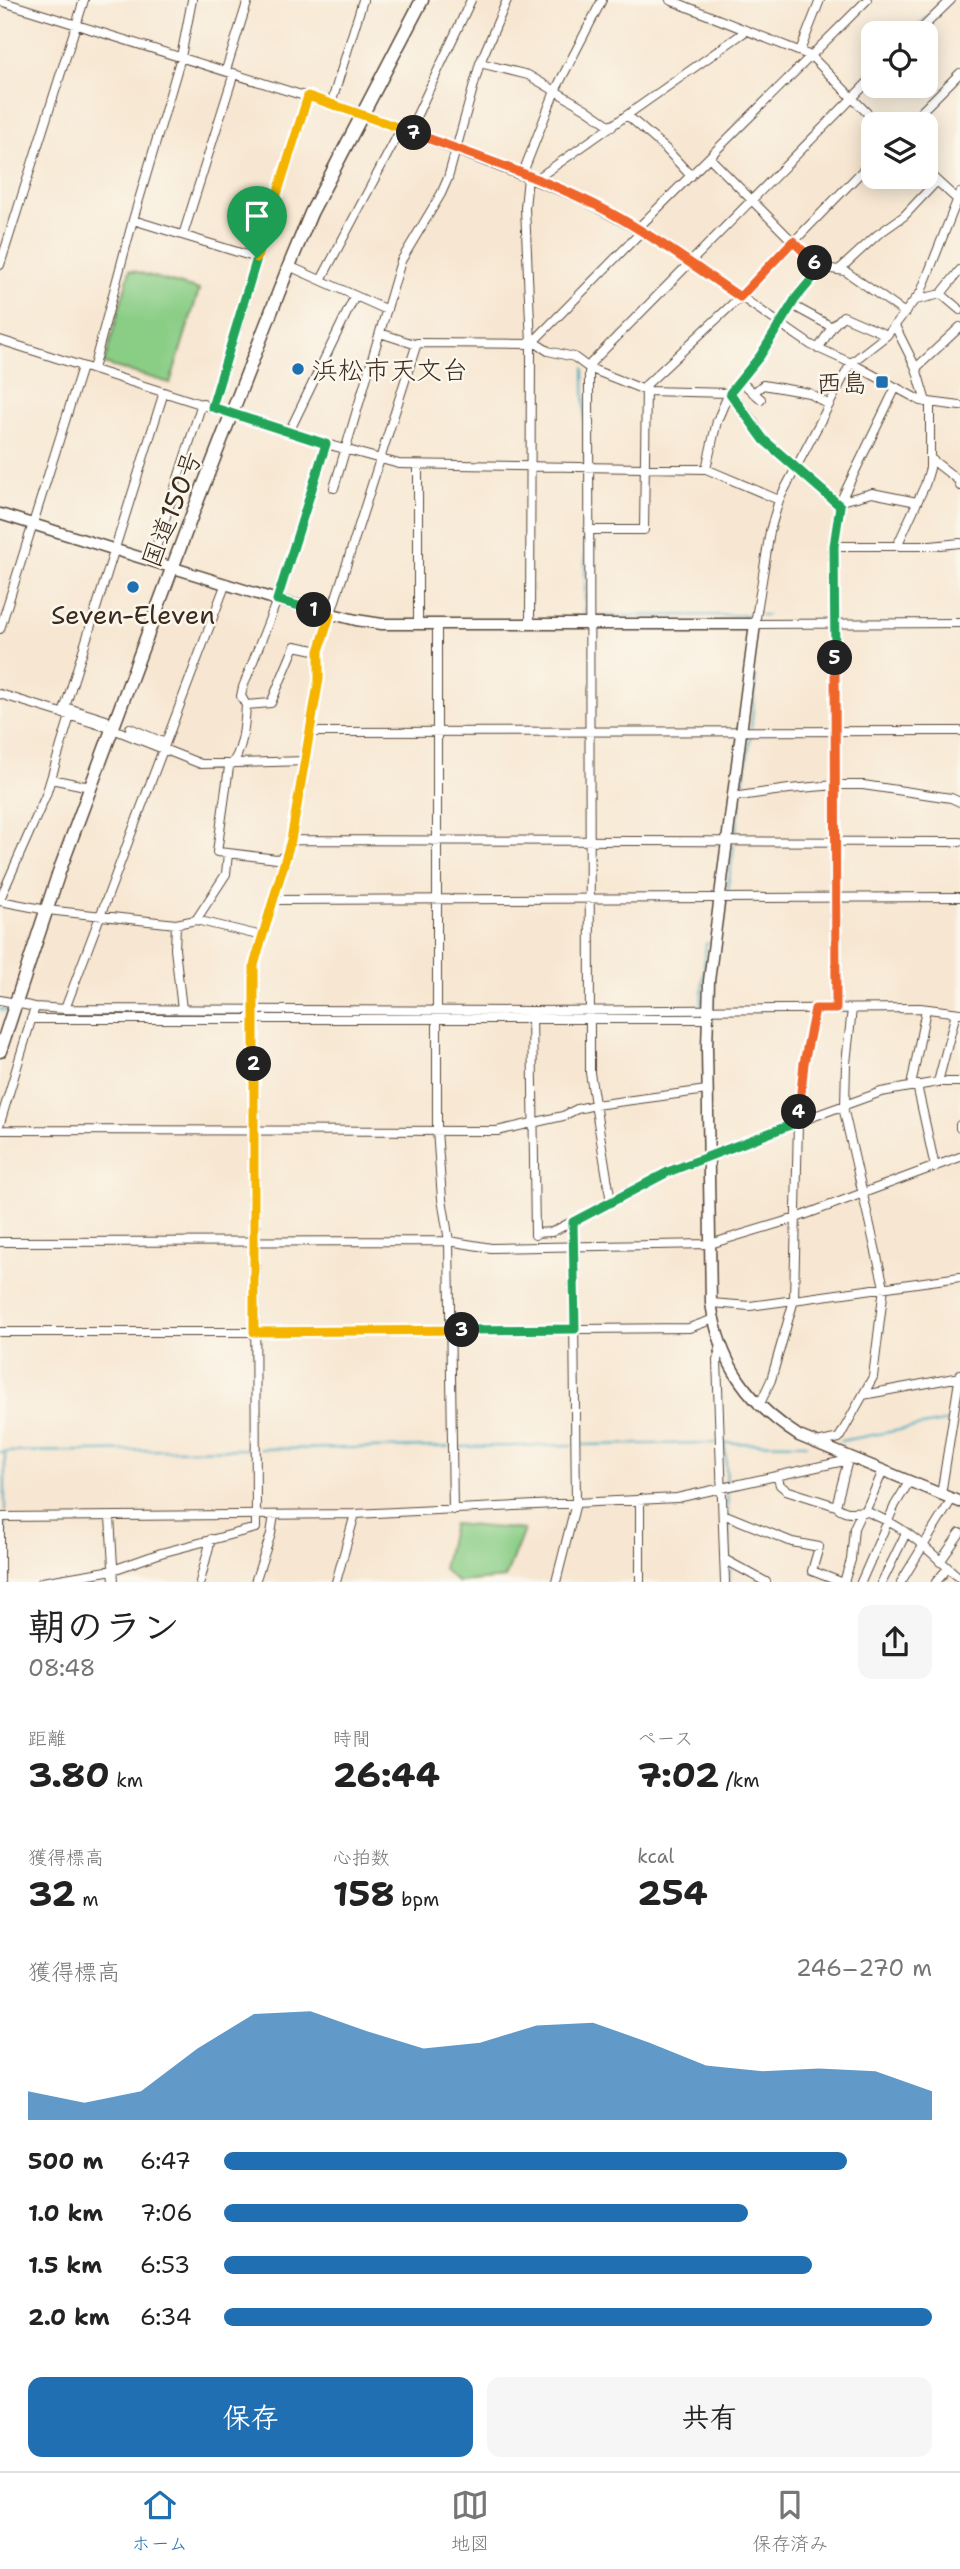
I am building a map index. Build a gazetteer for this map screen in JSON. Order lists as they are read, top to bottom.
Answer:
{
  "streets": {
    "highway": ["国道150号"]
  },
  "places": {
    "other": ["浜松市天文台", "Seven-Eleven"],
    "transit": ["西島"]
  },
  "page": {
    "pins": [
      "7",
      "6",
      "1",
      "5",
      "2",
      "4",
      "3"
    ],
    "heading": ["朝のラン", "08:48"],
    "stats": [
      ["距離", "3.80 km"],
      ["時間", "26:44"],
      ["ペース", "7:02 /km"],
      ["獲得標高", "32 m"],
      ["心拍数", "158 bpm"],
      ["kcal", "254"]
    ],
    "chart": ["獲得標高", "246–270 m"],
    "list": [
      {
        "name": "500 m",
        "note": "6:47"
      },
      {
        "name": "1.0 km",
        "note": "7:06"
      },
      {
        "name": "1.5 km",
        "note": "6:53"
      },
      {
        "name": "2.0 km",
        "note": "6:34"
      }
    ],
    "buttons": ["保存", "共有"],
    "tabs": ["ホーム", "地図", "保存済み"]
  }
}
